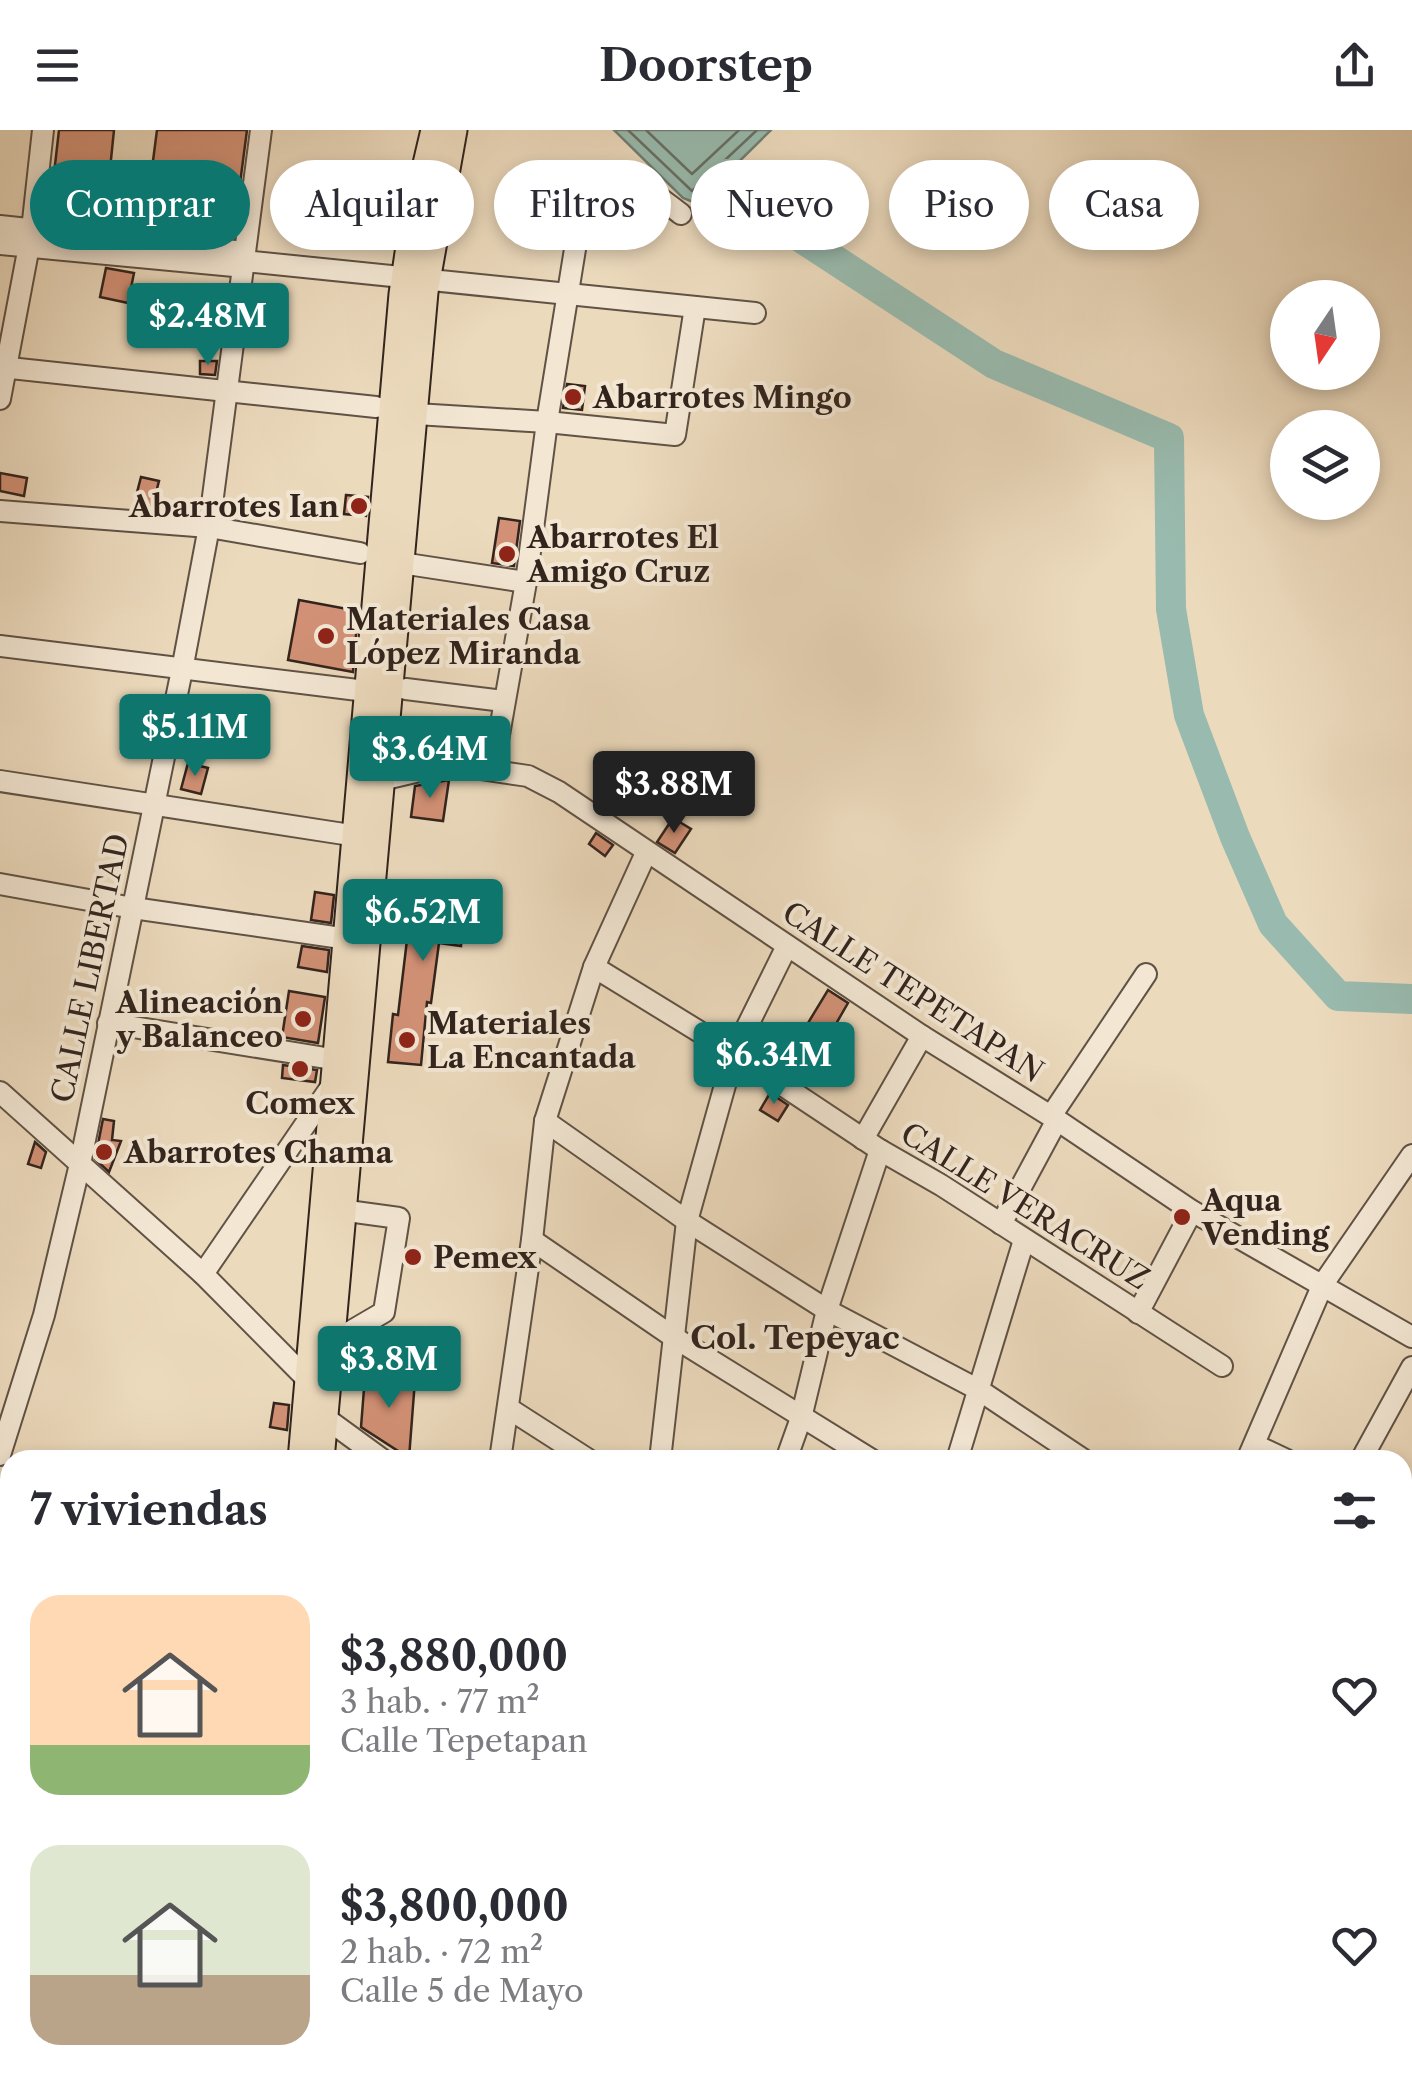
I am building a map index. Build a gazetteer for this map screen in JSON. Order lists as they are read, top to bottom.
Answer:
{
  "streets": {
    "street": ["CALLE LIBERTAD", "CALLE TEPETAPAN", "CALLE VERACRUZ"]
  },
  "districts": ["Col. Tepeyac"],
  "places": [
    "Abarrotes Mingo",
    "Abarrotes Ian",
    "Abarrotes El Amigo Cruz",
    "Materiales Casa López Miranda",
    "Alineación y Balanceo",
    "Materiales La Encantada",
    "Comex",
    "Abarrotes Chama",
    "Aqua Vending",
    "Pemex"
  ],
  "north": "bottom",
  "page": {
    "header": "Doorstep",
    "chip": [
      "Comprar",
      "Alquilar",
      "Filtros",
      "Nuevo",
      "Piso",
      "Casa"
    ],
    "price": [
      "$2.48M",
      "$5.11M",
      "$3.64M",
      "$3.88M",
      "$6.52M",
      "$6.34M",
      "$3.8M"
    ],
    "heading": "7 viviendas",
    "list": [
      {
        "name": "$3,880,000",
        "note": "3 hab. · 77 m² · Calle Tepetapan"
      },
      {
        "name": "$3,800,000",
        "note": "2 hab. · 72 m² · Calle 5 de Mayo"
      }
    ]
  }
}
